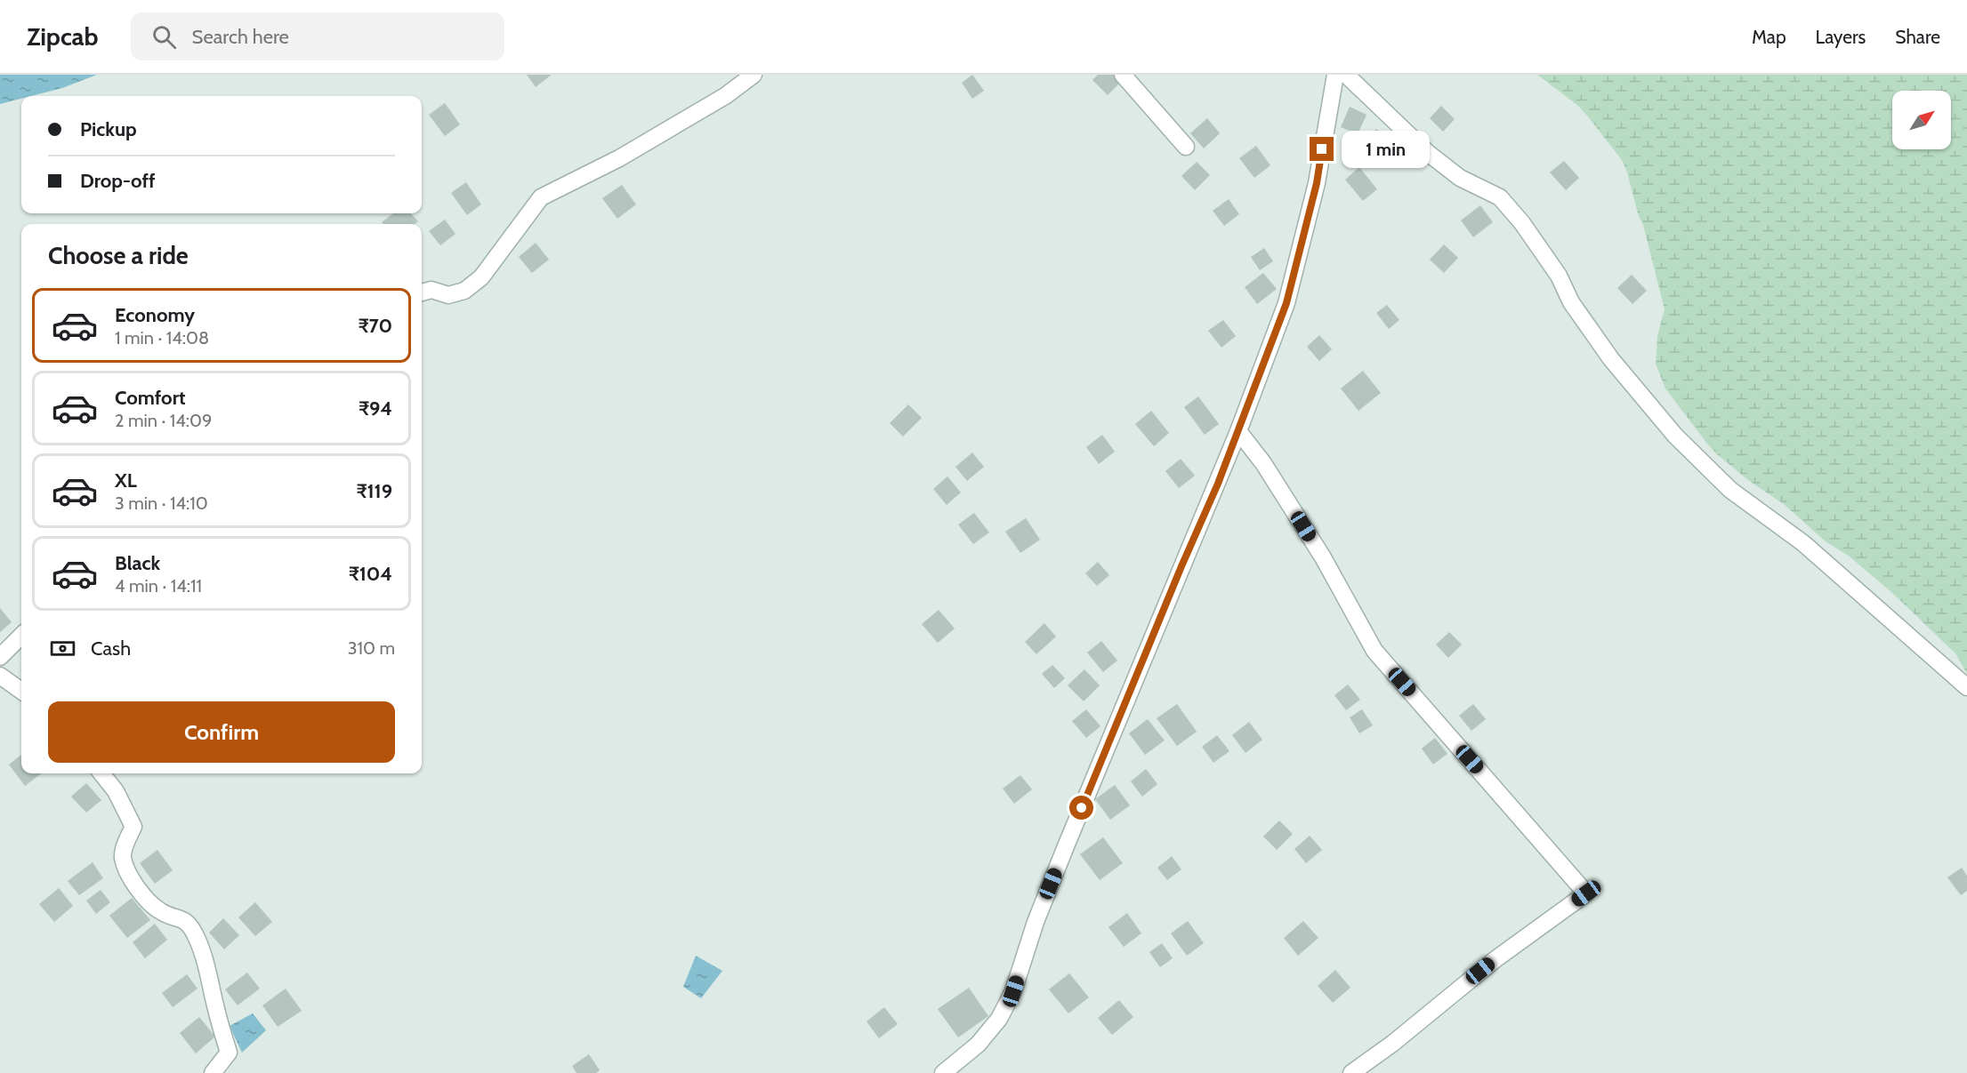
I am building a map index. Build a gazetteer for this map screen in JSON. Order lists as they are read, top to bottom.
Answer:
{
  "north": "top right",
  "page": {
    "header": "Zipcab",
    "search": "Search here",
    "nav": ["Map", "Layers", "Share"],
    "banner": ["Pickup", "Drop-off"],
    "bubble": "1 min",
    "heading": "Choose a ride",
    "list": [
      {
        "name": "Economy",
        "note": "1 min · 14:08",
        "value": "₹70"
      },
      {
        "name": "Comfort",
        "note": "2 min · 14:09",
        "value": "₹94"
      },
      {
        "name": "XL",
        "note": "3 min · 14:10",
        "value": "₹119"
      },
      {
        "name": "Black",
        "note": "4 min · 14:11",
        "value": "₹104"
      }
    ],
    "pay": ["Cash", "310 m"],
    "buttons": "Confirm"
  }
}
